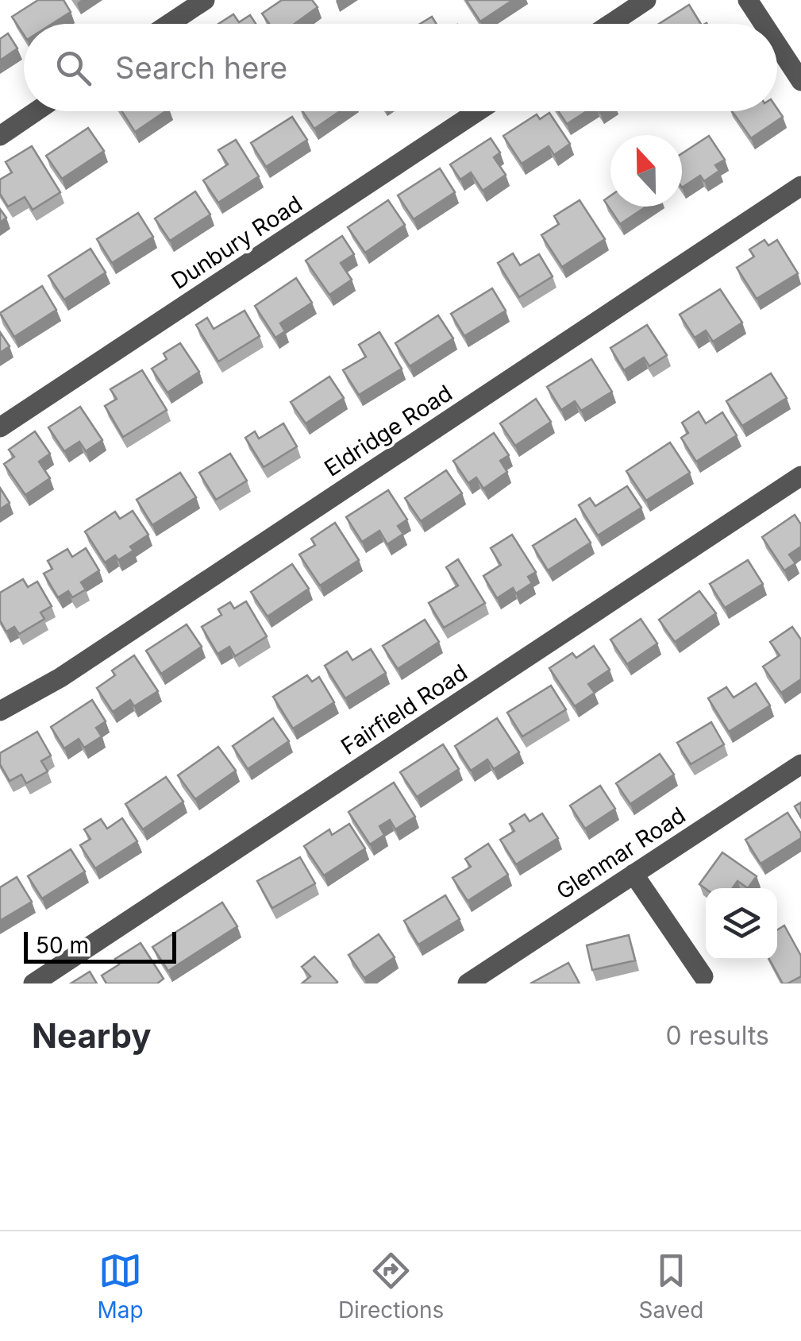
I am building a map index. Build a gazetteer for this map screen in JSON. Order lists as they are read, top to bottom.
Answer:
{
  "streets": {
    "street": [
      "Dunbury Road",
      "Eldridge Road",
      "Fairfield Road",
      "Glenmar Road"
    ]
  },
  "scale_bar": "50 m",
  "north": "top",
  "page": {
    "search": "Search here",
    "scale": "50 m",
    "heading": ["Nearby", "0 results"],
    "nav": ["Map", "Directions", "Saved"]
  }
}
